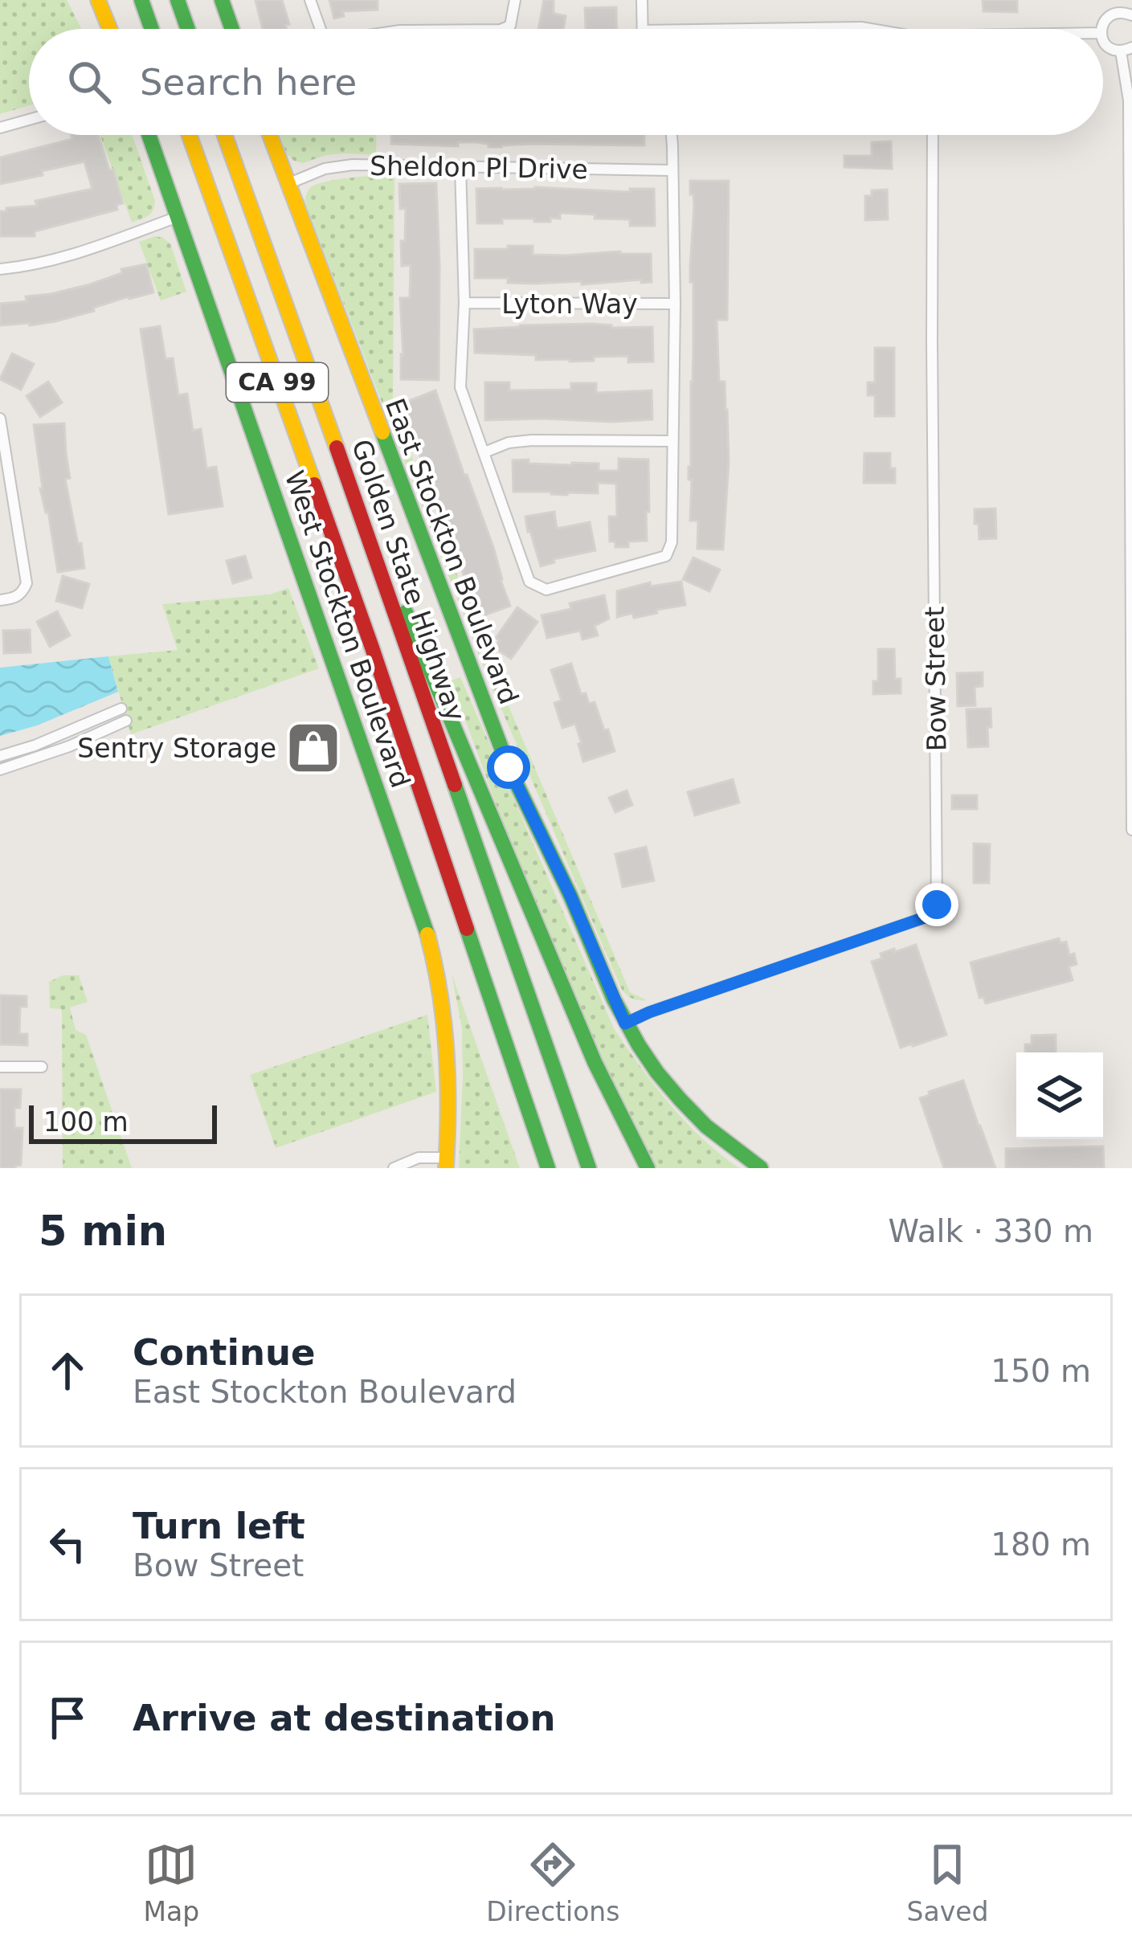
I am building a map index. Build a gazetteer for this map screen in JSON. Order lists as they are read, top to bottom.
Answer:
{
  "streets": {
    "main road": [
      "CA 99",
      "East Stockton Boulevard",
      "Golden State Highway",
      "West Stockton Boulevard"
    ],
    "street": ["Sheldon Pl Drive", "Lyton Way", "Bow Street"]
  },
  "crossings": [
    ["Sheldon Pl Drive", "East Stockton Boulevard"],
    ["East Stockton Boulevard", "Bow Street"]
  ],
  "places": {
    "shop": ["Sentry Storage"]
  },
  "scale_bar": "100 m",
  "page": {
    "search": "Search here",
    "scale": "100 m",
    "heading": ["5 min", "Walk · 330 m"],
    "list": [
      ["Continue", "East Stockton Boulevard", "150 m"],
      ["Turn left", "Bow Street", "180 m"],
      "Arrive at destination"
    ],
    "nav": ["Map", "Directions", "Saved"]
  }
}
